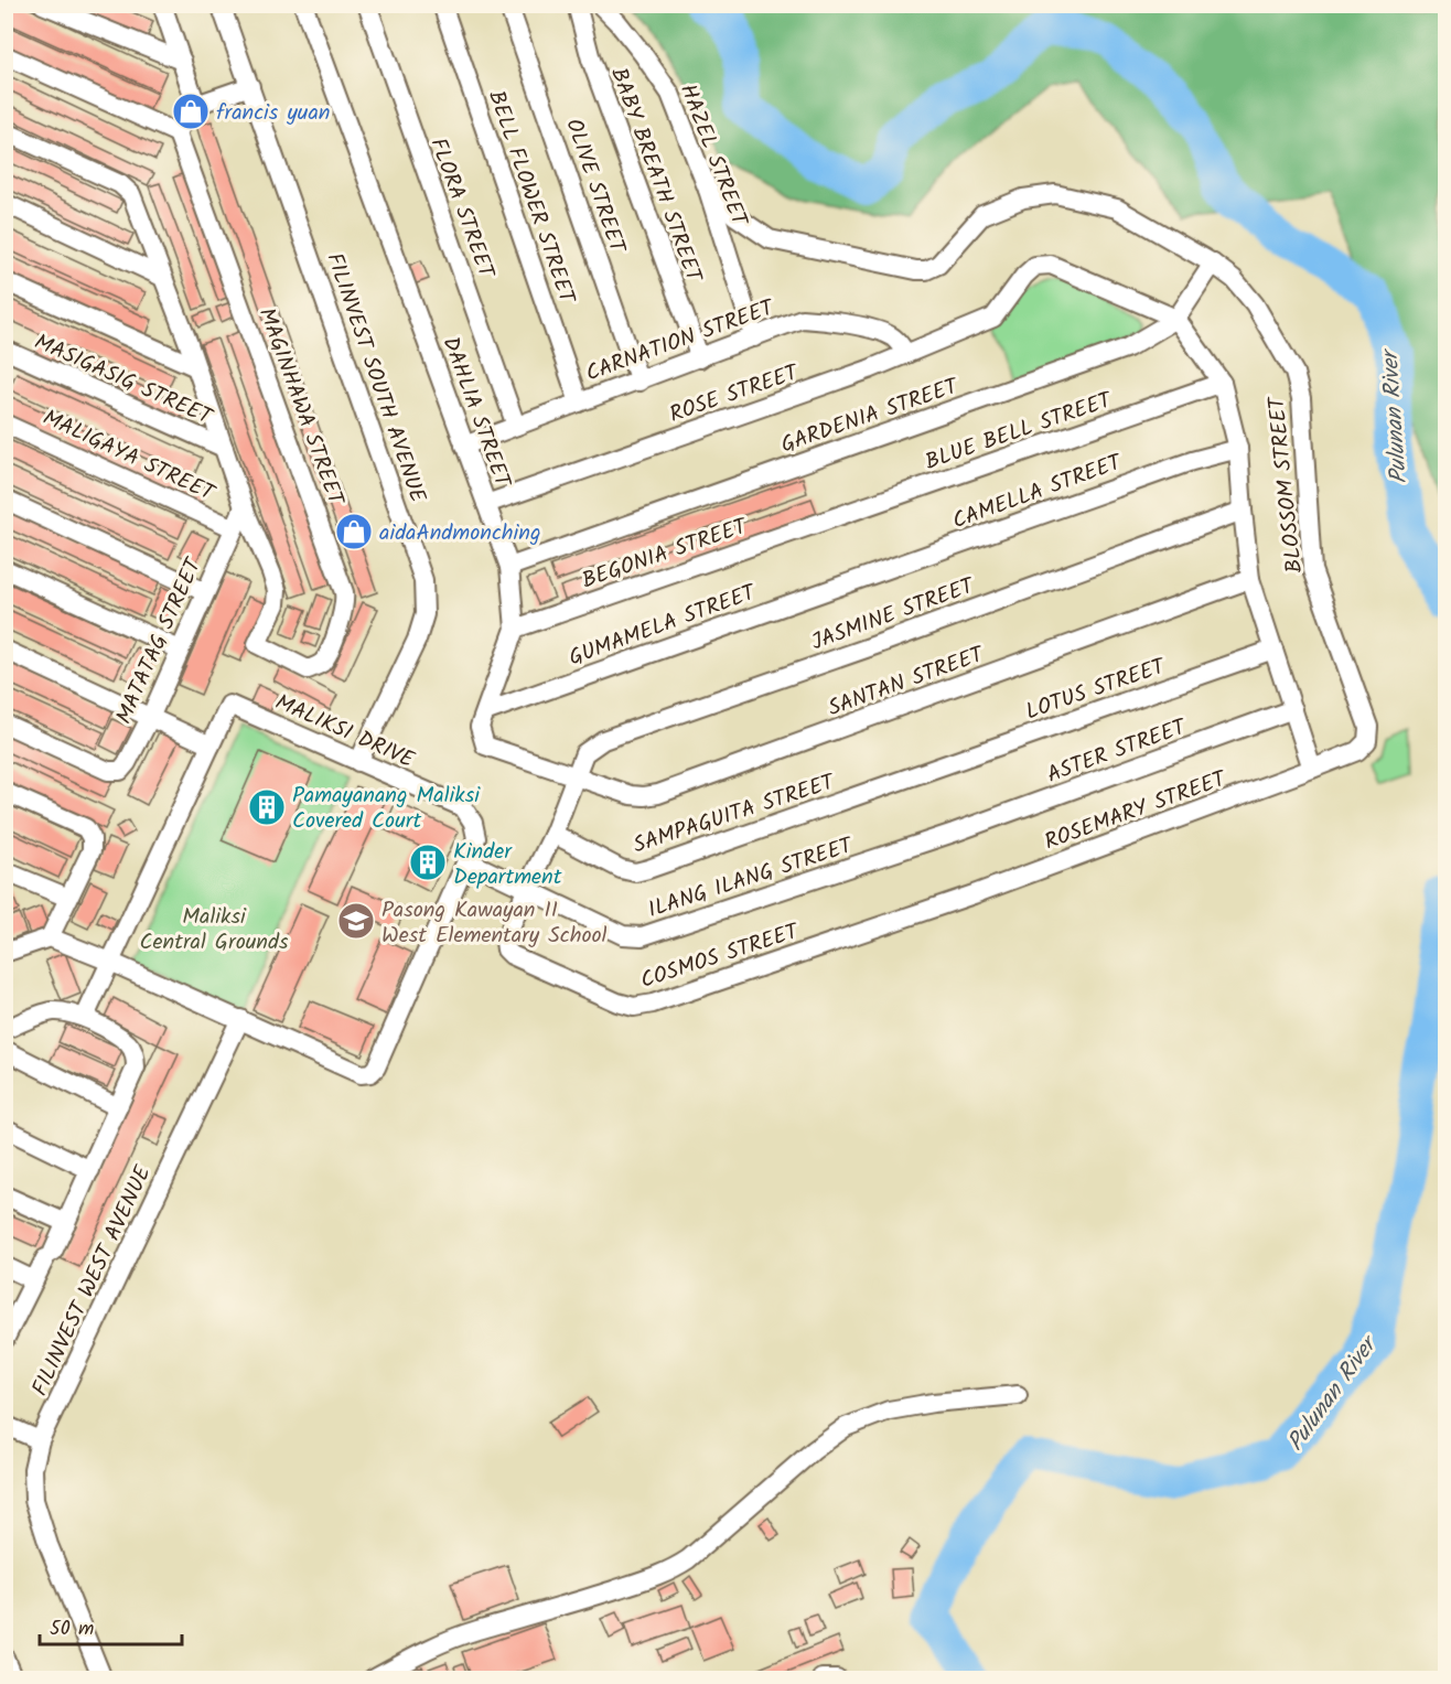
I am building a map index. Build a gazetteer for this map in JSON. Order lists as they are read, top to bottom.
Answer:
{
  "streets": {
    "street": [
      "HAZEL STREET",
      "BABY BREATH STREET",
      "OLIVE STREET",
      "BELL FLOWER STREET",
      "FLORA STREET",
      "CARNATION STREET",
      "FILINVEST SOUTH AVENUE",
      "MASIGASIG STREET",
      "ROSE STREET",
      "MAGINHAWA STREET",
      "DAHLIA STREET",
      "GARDENIA STREET",
      "BLUE BELL STREET",
      "MALIGAYA STREET",
      "BLOSSOM STREET",
      "CAMELLA STREET",
      "BEGONIA STREET",
      "JASMINE STREET",
      "GUMAMELA STREET",
      "MATATAG STREET",
      "SANTAN STREET",
      "LOTUS STREET",
      "MALIKSI DRIVE",
      "ASTER STREET",
      "ROSEMARY STREET",
      "SAMPAGUITA STREET",
      "ILANG ILANG STREET",
      "COSMOS STREET",
      "FILINVEST WEST AVENUE"
    ]
  },
  "crossings": [
    ["HAZEL STREET", "CARNATION STREET"],
    ["HAZEL STREET", "BLOSSOM STREET"],
    ["BABY BREATH STREET", "CARNATION STREET"],
    ["OLIVE STREET", "CARNATION STREET"],
    ["BELL FLOWER STREET", "CARNATION STREET"],
    ["FLORA STREET", "CARNATION STREET"],
    ["CARNATION STREET", "ROSE STREET"],
    ["CARNATION STREET", "DAHLIA STREET"],
    ["FILINVEST SOUTH AVENUE", "MALIKSI DRIVE"],
    ["ROSE STREET", "DAHLIA STREET"],
    ["ROSE STREET", "GARDENIA STREET"],
    ["MAGINHAWA STREET", "MATATAG STREET"],
    ["DAHLIA STREET", "GARDENIA STREET"],
    ["DAHLIA STREET", "BEGONIA STREET"],
    ["DAHLIA STREET", "JASMINE STREET"],
    ["DAHLIA STREET", "GUMAMELA STREET"],
    ["DAHLIA STREET", "SANTAN STREET"],
    ["GARDENIA STREET", "BLOSSOM STREET"],
    ["BLUE BELL STREET", "BEGONIA STREET"],
    ["MALIGAYA STREET", "MATATAG STREET"],
    ["BLOSSOM STREET", "ROSEMARY STREET"],
    ["CAMELLA STREET", "GUMAMELA STREET"],
    ["JASMINE STREET", "SANTAN STREET"],
    ["LOTUS STREET", "SAMPAGUITA STREET"],
    ["MALIKSI DRIVE", "ILANG ILANG STREET"],
    ["MALIKSI DRIVE", "FILINVEST WEST AVENUE"],
    ["ASTER STREET", "ILANG ILANG STREET"],
    ["ROSEMARY STREET", "COSMOS STREET"],
    ["ILANG ILANG STREET", "COSMOS STREET"]
  ],
  "water": ["Pulunan River"],
  "parks": ["Maliksi Central Grounds"],
  "places": {
    "shop": ["francis yuan", "aidaAndmonching"],
    "building": ["Pamayanang Maliksi Covered Court", "Kinder Department"],
    "school or university": ["Pasong Kawayan II West Elementary School"]
  },
  "scale_bar": "50 m"
}
